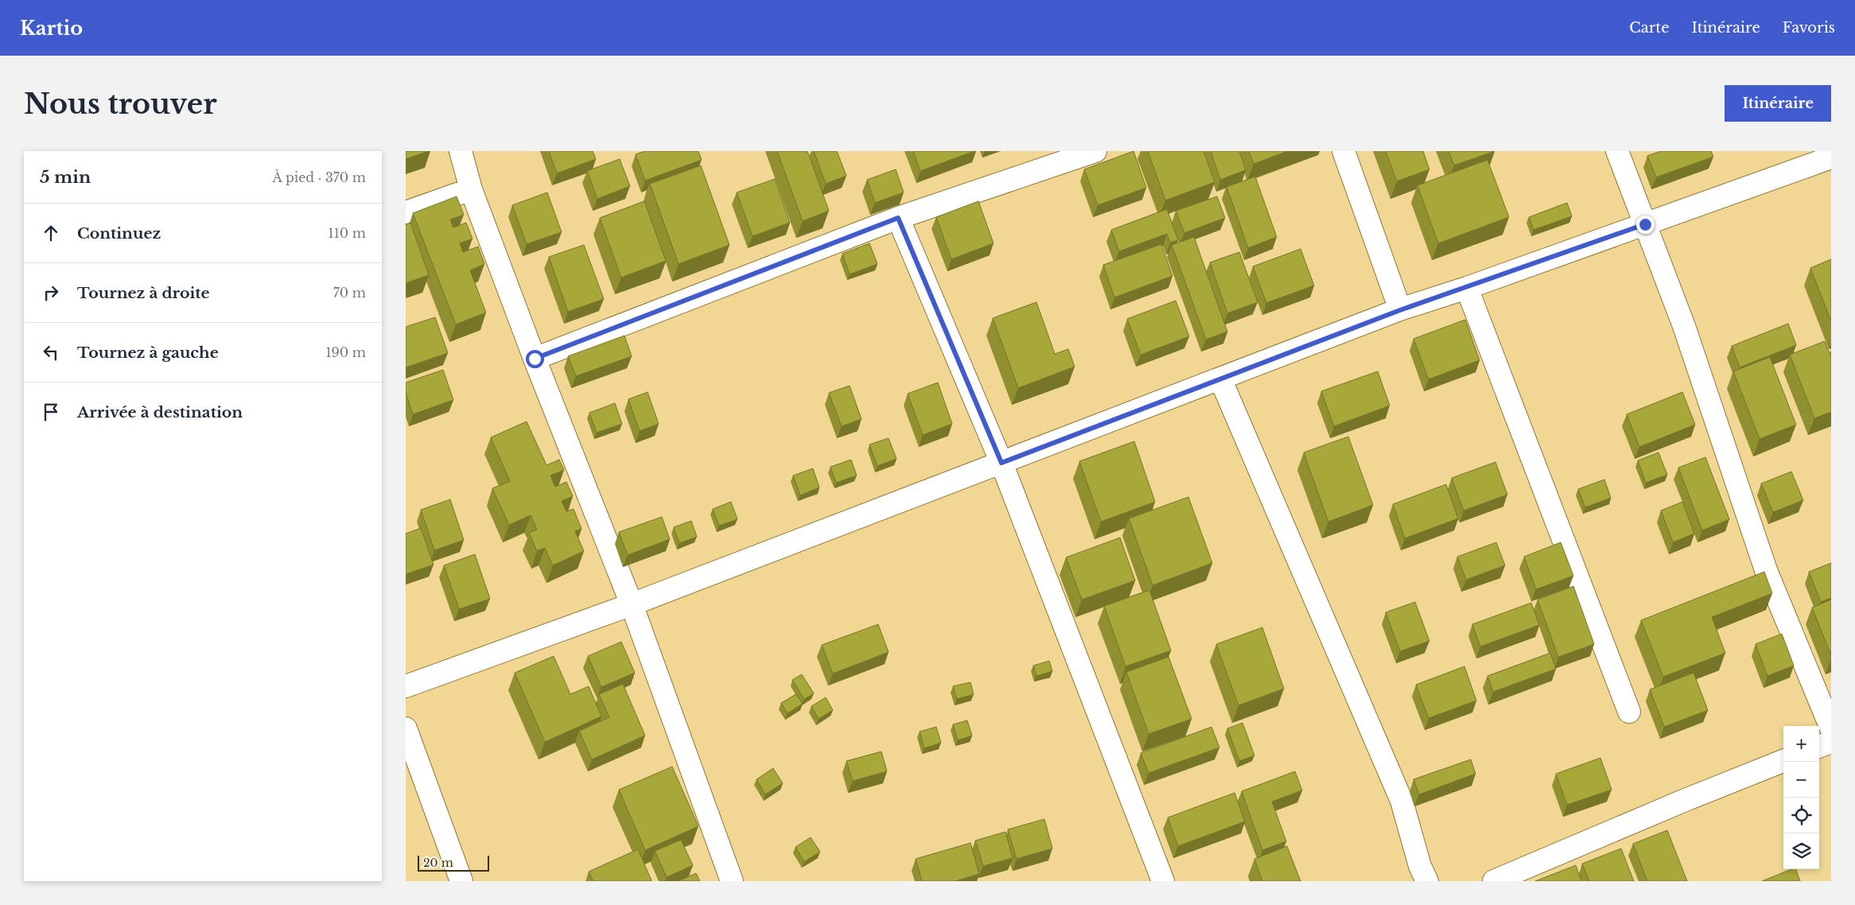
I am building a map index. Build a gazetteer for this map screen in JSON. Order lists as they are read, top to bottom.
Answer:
{
  "scale_bar": "20 m",
  "page": {
    "header": "Kartio",
    "nav": ["Carte", "Itinéraire", "Favoris"],
    "buttons": "Itinéraire",
    "title": "Nous trouver",
    "heading": ["5 min", "À pied · 370 m"],
    "list": [
      ["Continuez", "110 m"],
      ["Tournez à droite", "70 m"],
      ["Tournez à gauche", "190 m"],
      "Arrivée à destination"
    ],
    "map_buttons": ["+", "−"],
    "scale": "20 m"
  }
}
